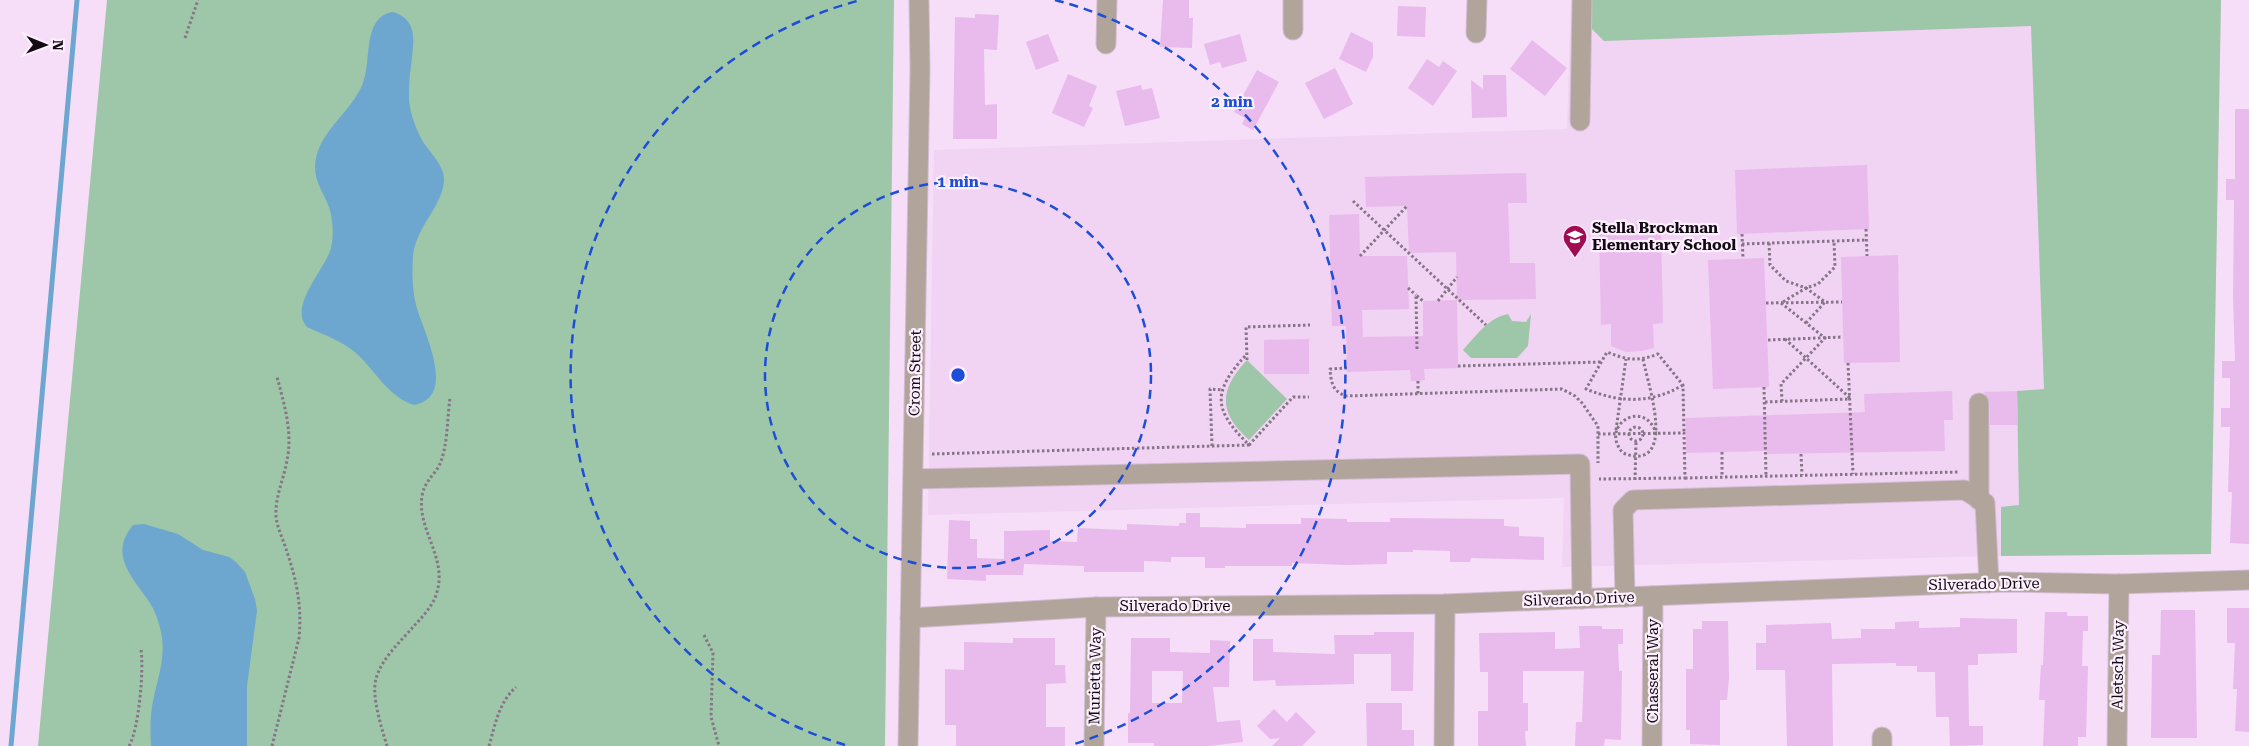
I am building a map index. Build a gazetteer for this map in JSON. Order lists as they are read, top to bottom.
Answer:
{
  "streets": {
    "street": [
      "Crom Street",
      "Silverado Drive",
      "Aletsch Way",
      "Chasseral Way",
      "Murietta Way"
    ]
  },
  "crossings": [
    ["Crom Street", "Silverado Drive"],
    ["Silverado Drive", "Aletsch Way"],
    ["Silverado Drive", "Chasseral Way"],
    ["Silverado Drive", "Murietta Way"]
  ],
  "places": {
    "school or university": ["Stella Brockman Elementary School"]
  },
  "north": "right",
  "rings": ["2 min", "1 min"]
}
